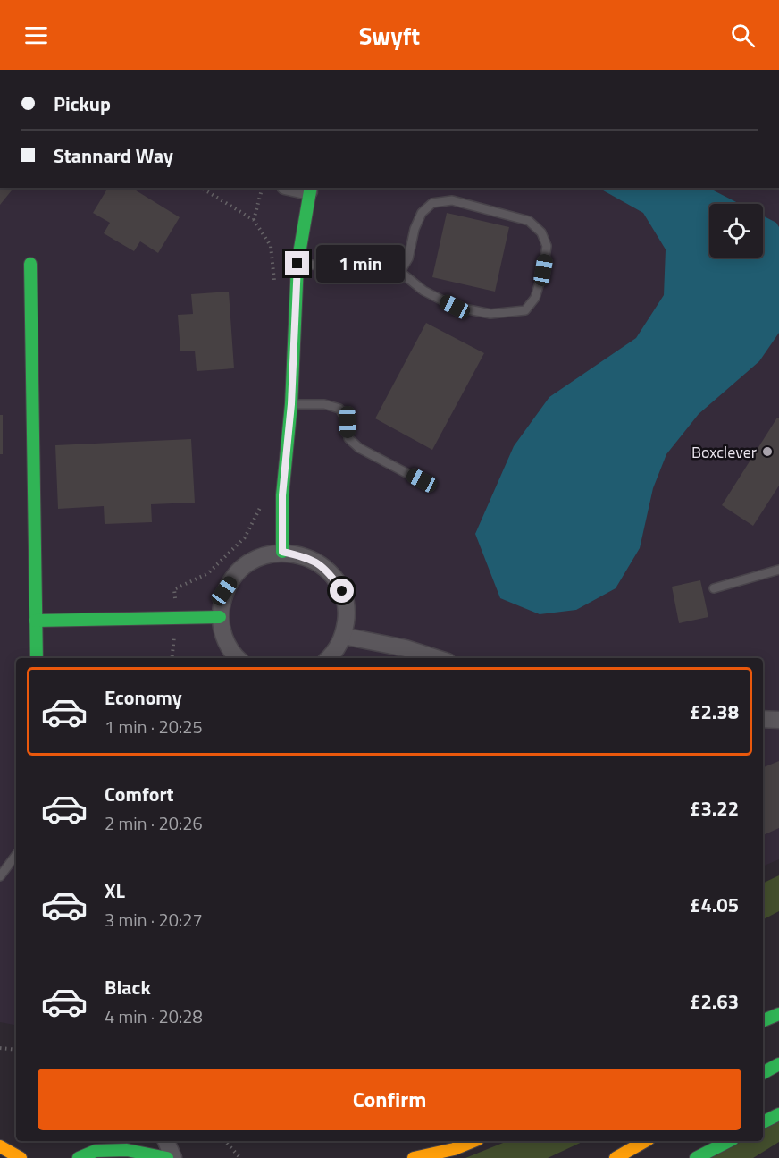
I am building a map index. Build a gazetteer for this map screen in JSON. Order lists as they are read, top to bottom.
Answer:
{
  "places": ["Boxclever"],
  "page": {
    "header": "Swyft",
    "banner": ["Pickup", "Stannard Way"],
    "bubble": "1 min",
    "list": [
      {
        "name": "Economy",
        "note": "1 min · 20:25",
        "value": "£2.38"
      },
      {
        "name": "Comfort",
        "note": "2 min · 20:26",
        "value": "£3.22"
      },
      {
        "name": "XL",
        "note": "3 min · 20:27",
        "value": "£4.05"
      },
      {
        "name": "Black",
        "note": "4 min · 20:28",
        "value": "£2.63"
      }
    ],
    "buttons": "Confirm"
  }
}
